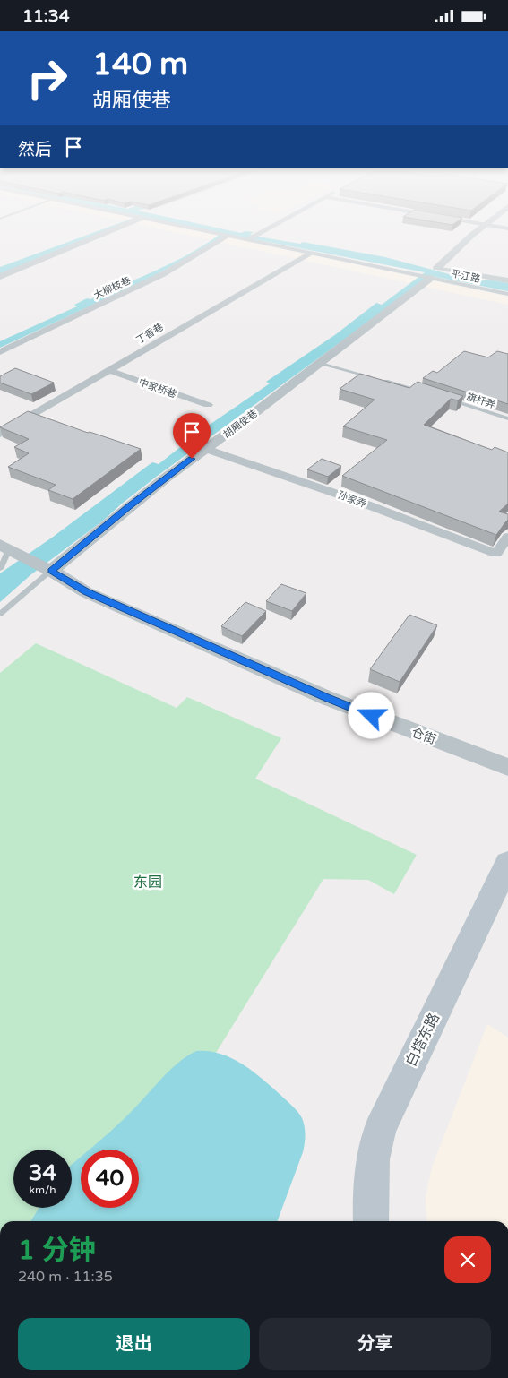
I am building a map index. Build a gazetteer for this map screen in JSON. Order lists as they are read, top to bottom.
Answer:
{
  "streets": {
    "main road": ["白塔东路"],
    "street": [
      "平江路",
      "大柳枝巷",
      "丁香巷",
      "中家桥巷",
      "胡厢使巷",
      "孙家弄",
      "仓街"
    ],
    "lane": ["旗杆弄"]
  },
  "crossings": [
    ["平江路", "大柳枝巷"],
    ["平江路", "丁香巷"],
    ["平江路", "胡厢使巷"],
    ["丁香巷", "中家桥巷"],
    ["胡厢使巷", "孙家弄"],
    ["胡厢使巷", "仓街"]
  ],
  "parks": ["东园"],
  "page": {
    "status": "11:34",
    "turn": ["140 m", "胡厢使巷"],
    "then": "然后",
    "speed": "34 km/h",
    "limit": "40",
    "heading": ["1 分钟", "240 m · 11:35"],
    "buttons": ["退出", "分享"]
  }
}
